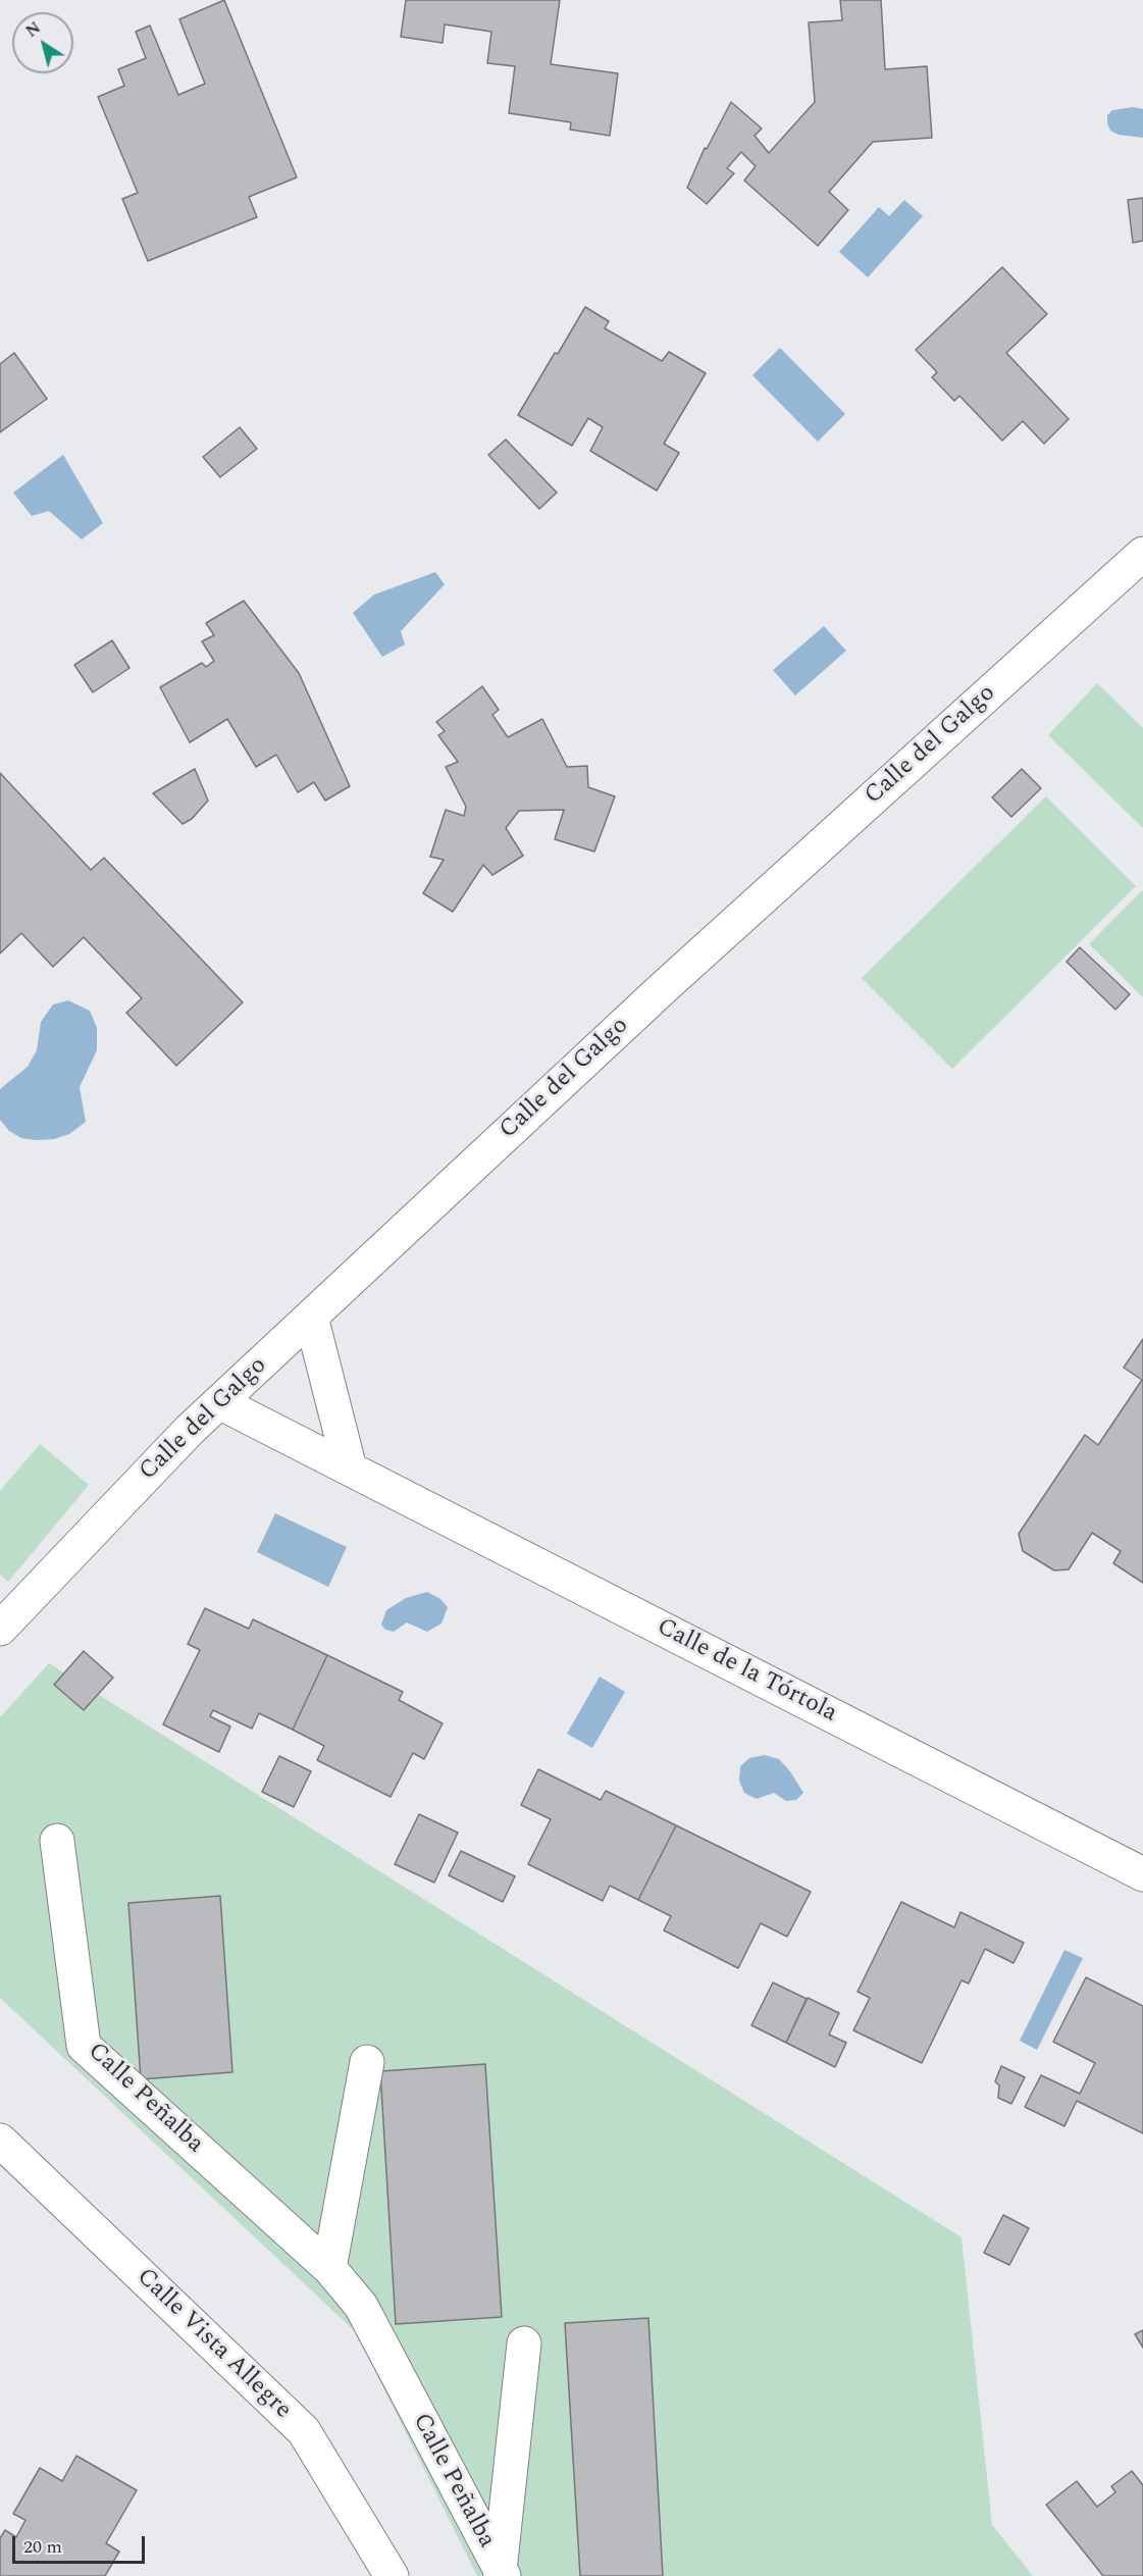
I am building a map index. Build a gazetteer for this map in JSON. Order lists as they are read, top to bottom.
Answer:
{
  "streets": {
    "street": [
      "Calle del Galgo",
      "Calle de la Tórtola",
      "Calle Peñalba",
      "Calle Vista Allegre"
    ]
  },
  "crossings": [
    ["Calle del Galgo", "Calle de la Tórtola"]
  ],
  "scale_bar": "20 m",
  "north": "top left"
}
